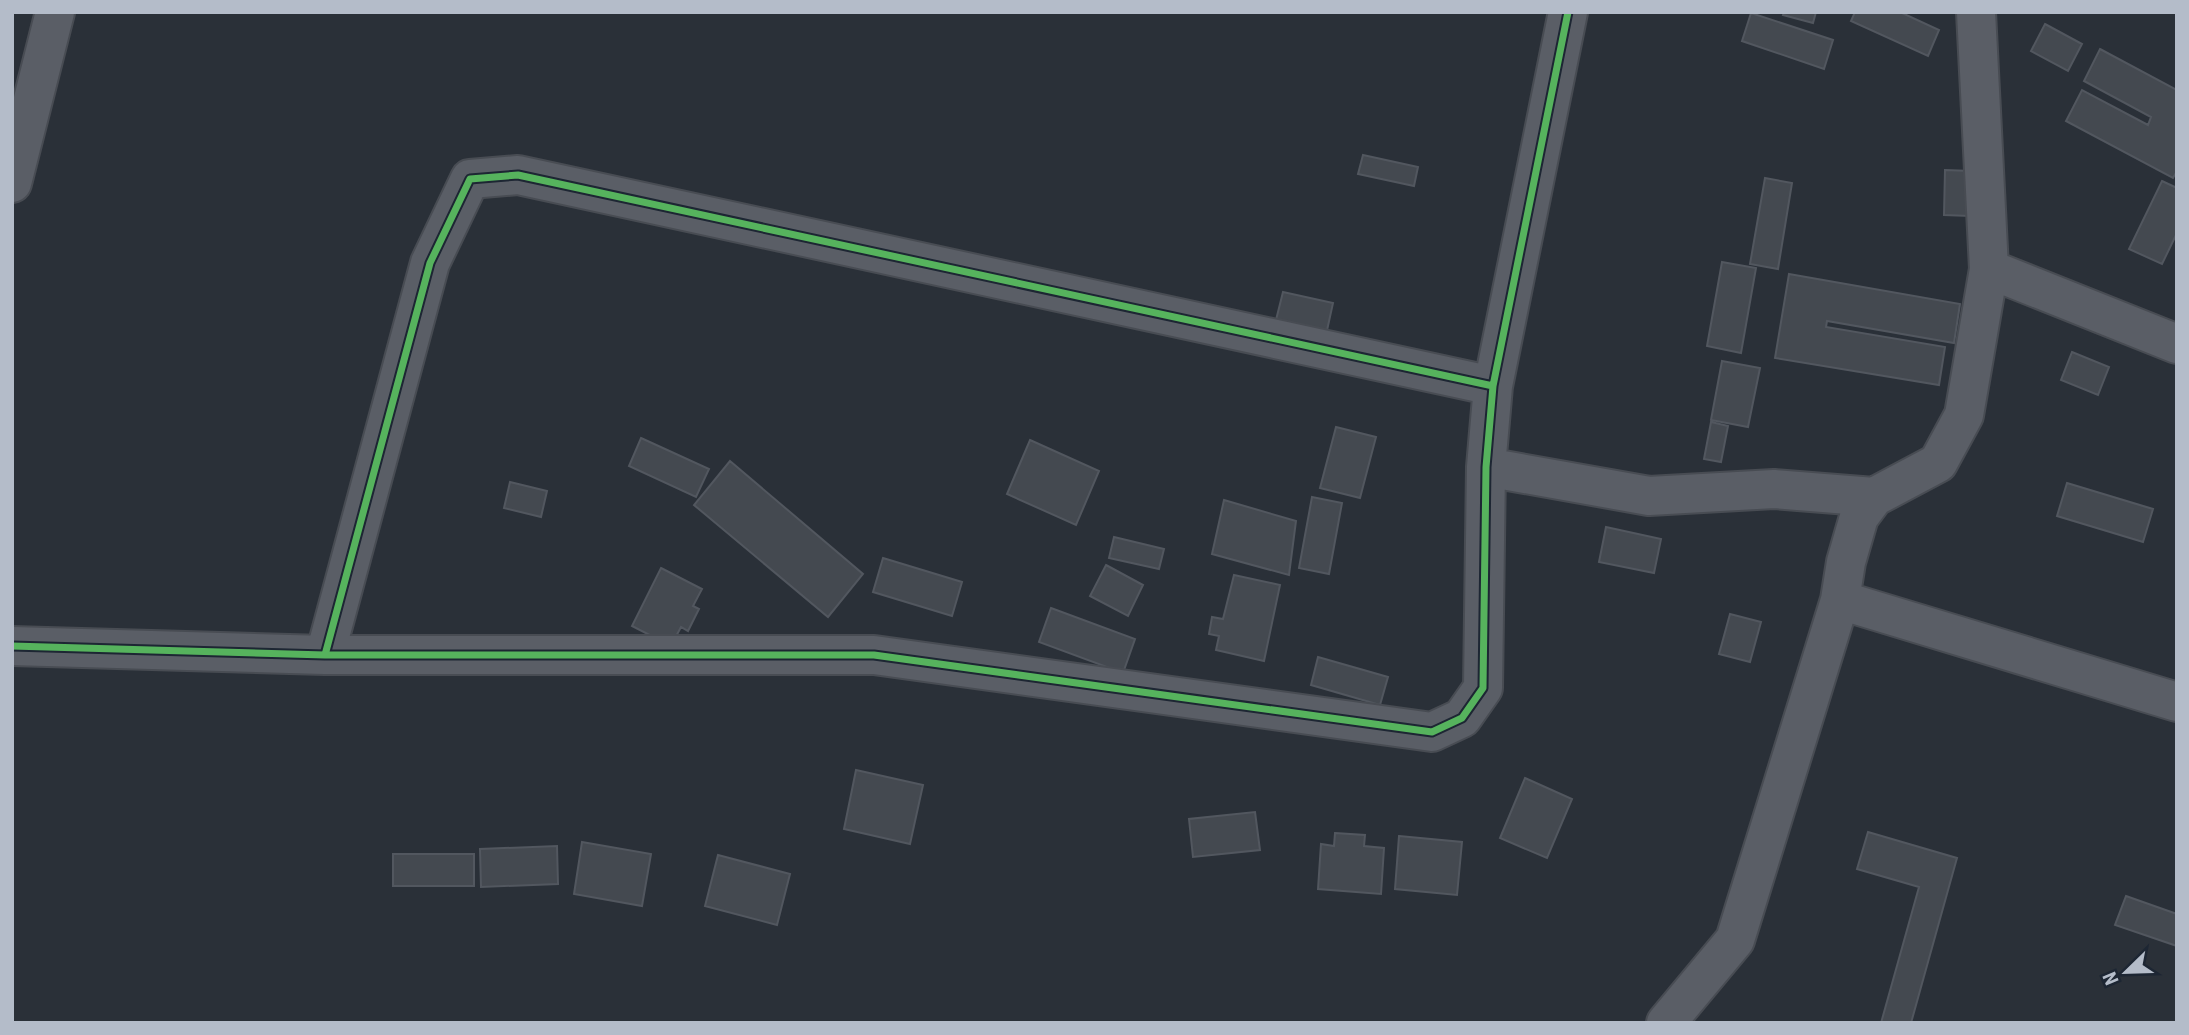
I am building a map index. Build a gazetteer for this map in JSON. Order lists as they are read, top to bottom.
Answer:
{
  "north": "bottom left"
}
